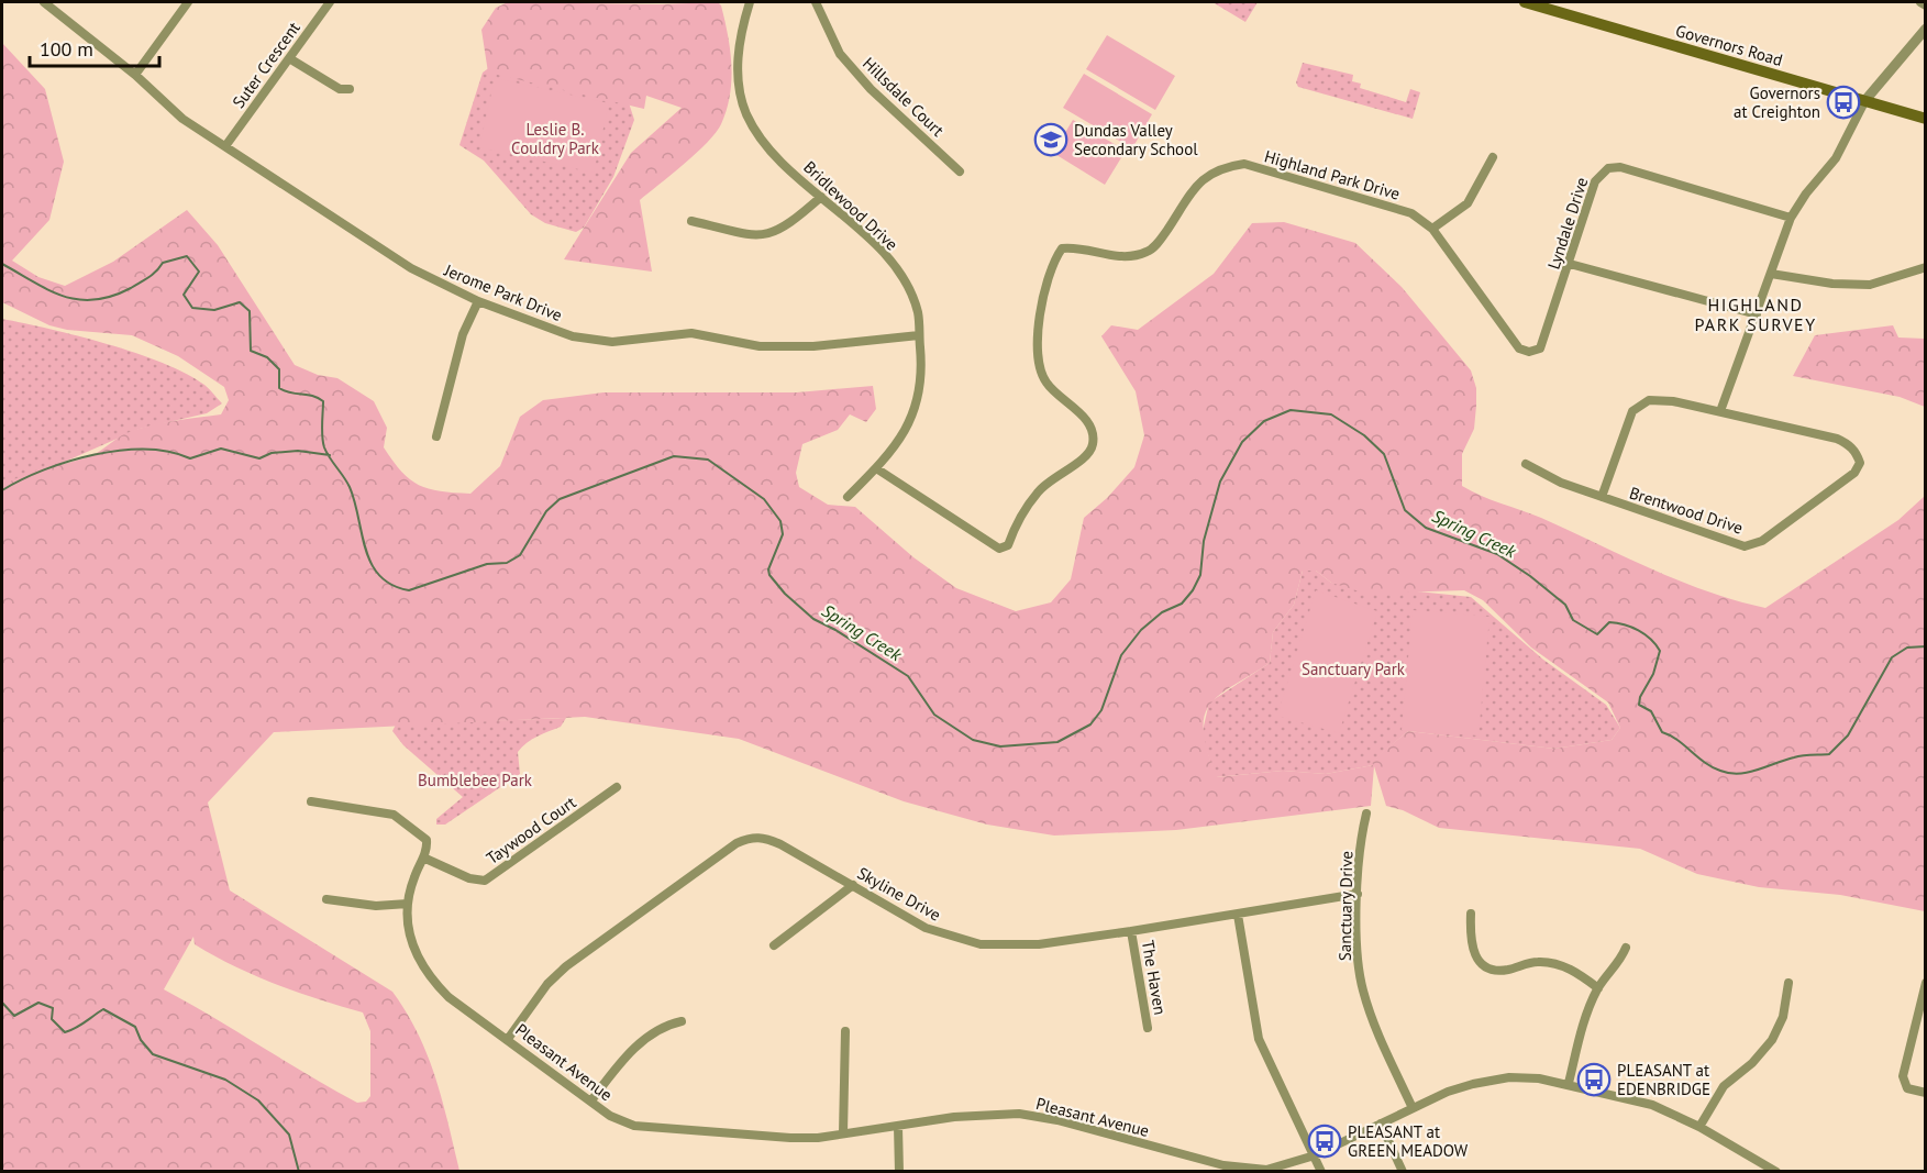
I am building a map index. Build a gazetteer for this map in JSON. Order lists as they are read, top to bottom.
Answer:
{
  "streets": {
    "main road": ["Governors Road"],
    "street": [
      "Suter Crescent",
      "Hillsdale Court",
      "Highland Park Drive",
      "Bridlewood Drive",
      "Lyndale Drive",
      "Jerome Park Drive",
      "Brentwood Drive",
      "Taywood Court",
      "Skyline Drive",
      "Sanctuary Drive",
      "The Haven",
      "Pleasant Avenue"
    ]
  },
  "crossings": [
    ["Suter Crescent", "Jerome Park Drive"],
    ["Highland Park Drive", "Bridlewood Drive"],
    ["Highland Park Drive", "Lyndale Drive"],
    ["Bridlewood Drive", "Jerome Park Drive"],
    ["Taywood Court", "Pleasant Avenue"],
    ["Skyline Drive", "Sanctuary Drive"],
    ["Skyline Drive", "The Haven"],
    ["Skyline Drive", "Pleasant Avenue"],
    ["Sanctuary Drive", "Pleasant Avenue"]
  ],
  "districts": ["HIGHLAND PARK SURVEY"],
  "water": ["Spring Creek"],
  "parks": ["Leslie B. Couldry Park", "Sanctuary Park", "Bumblebee Park"],
  "places": {
    "bus stop": ["Governors at Creighton", "PLEASANT at EDENBRIDGE", "PLEASANT at GREEN MEADOW"],
    "school or university": ["Dundas Valley Secondary School"]
  },
  "scale_bar": "100 m"
}
